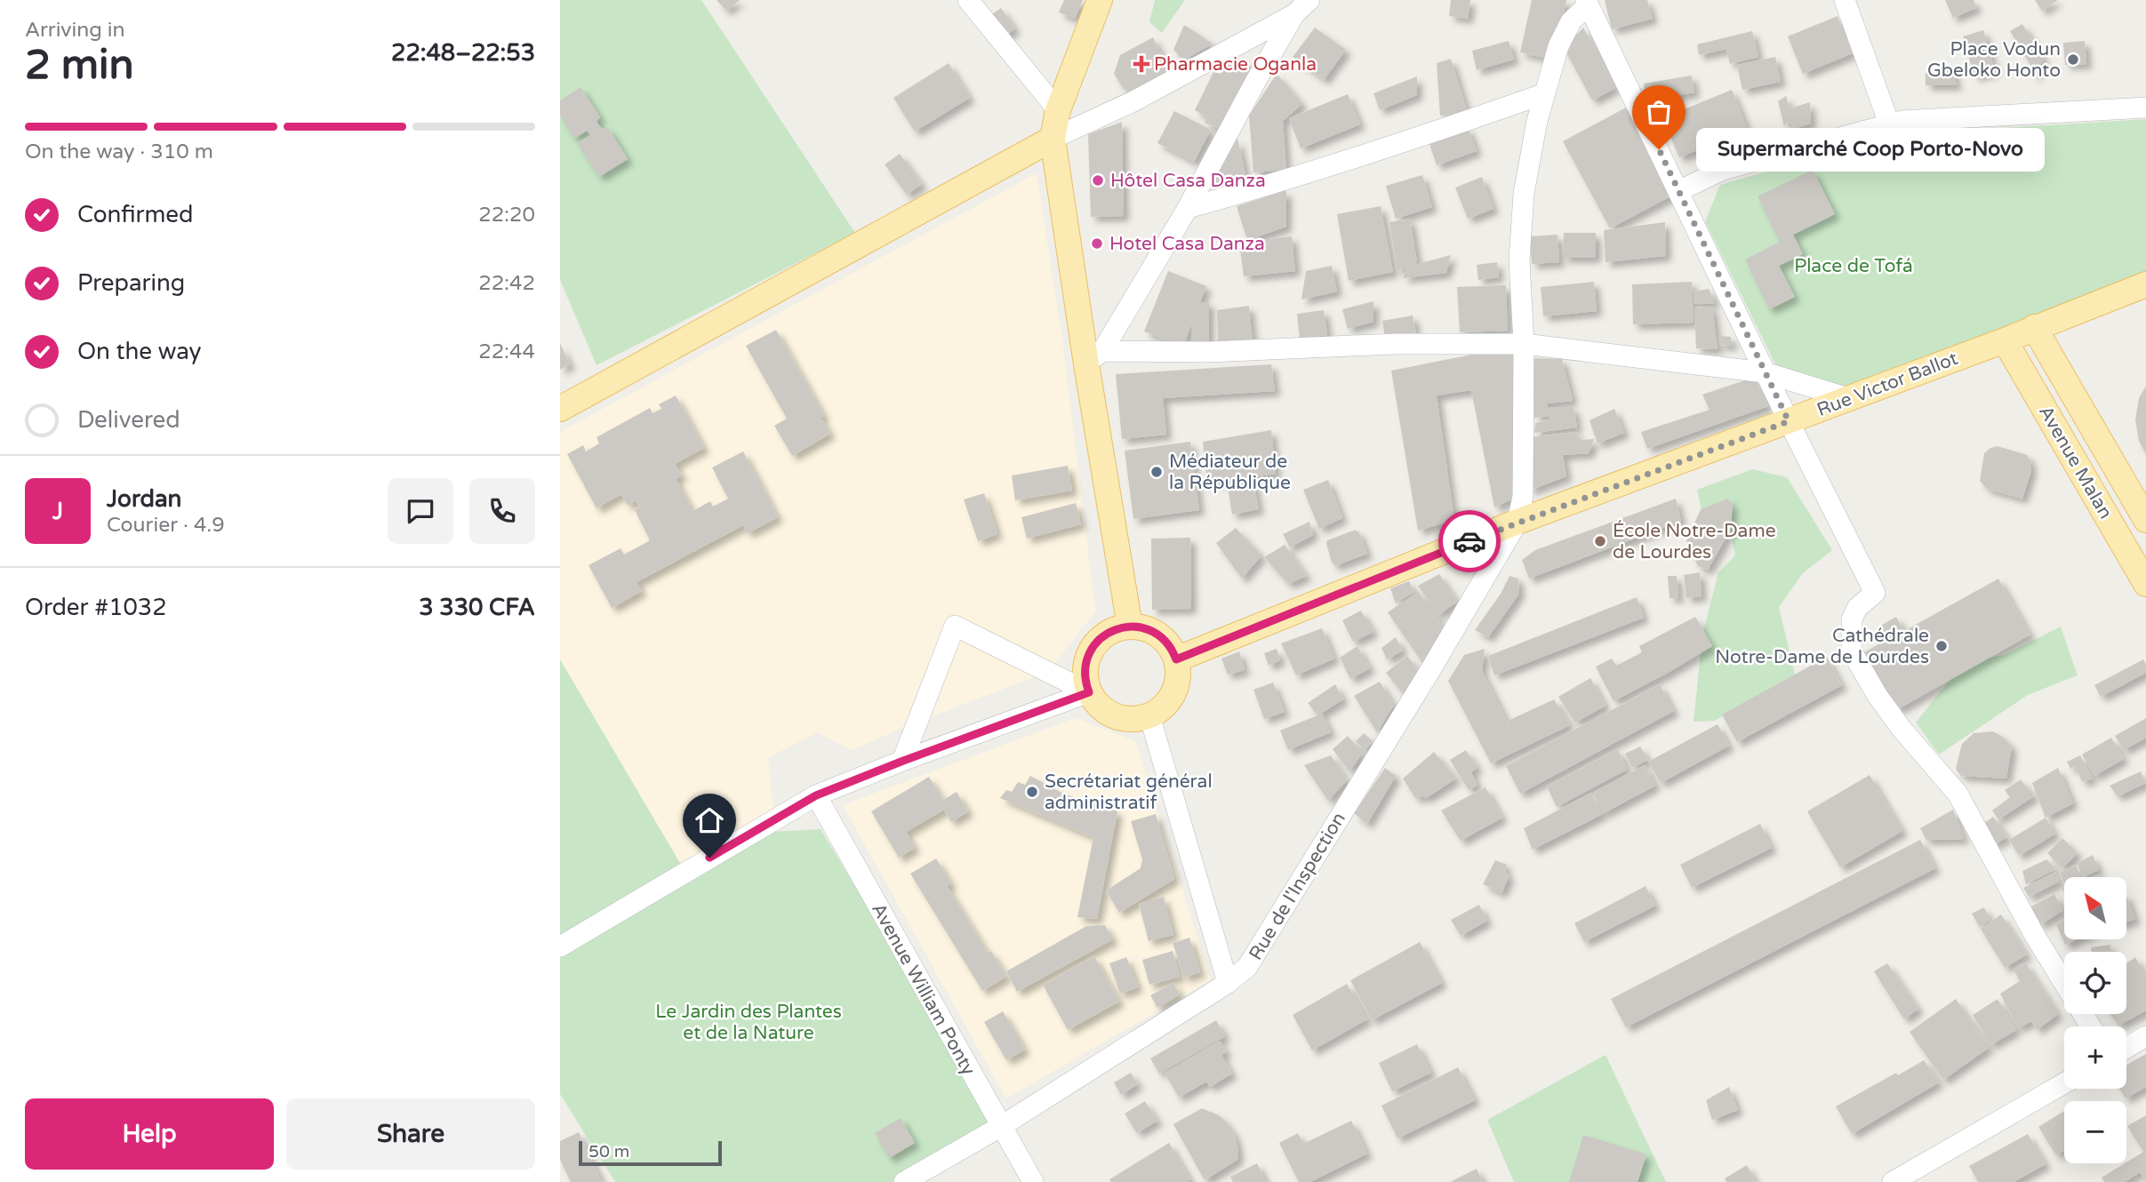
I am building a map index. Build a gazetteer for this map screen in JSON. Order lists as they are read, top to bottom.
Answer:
{
  "streets": {
    "main road": ["Rue Victor Ballot", "Avenue Malan"],
    "street": ["Rue de l'Inspection", "Avenue William Ponty"]
  },
  "crossings": [
    ["Rue Victor Ballot", "Avenue Malan"],
    ["Rue Victor Ballot", "Rue de l'Inspection"],
    ["Rue de l'Inspection", "Avenue William Ponty"]
  ],
  "parks": ["Place de Tofá", "Le Jardin des Plantes et de la Nature"],
  "places": {
    "other": [
      "Place Vodun Gbeloko Honto",
      "Supermarché Coop Porto-Novo",
      "Hôtel Casa Danza",
      "Hotel Casa Danza",
      "Médiateur de la République",
      "École Notre-Dame de Lourdes",
      "Cathédrale Notre-Dame de Lourdes",
      "Secrétariat général administratif"
    ],
    "health": ["Pharmacie Oganla"]
  },
  "scale_bar": "50 m",
  "north": "top left",
  "page": {
    "heading": ["2 min", "Arriving in", "22:48–22:53"],
    "panel": [
      "Jordan",
      "Courier · 4.9",
      "Order #1032",
      "3 330 CFA"
    ],
    "bar": "On the way · 310 m",
    "bubble": "Supermarché Coop Porto-Novo",
    "list": [
      ["Confirmed", "22:20"],
      ["Preparing", "22:42"],
      ["On the way", "22:44"],
      "Delivered"
    ],
    "round": "J",
    "map_buttons": ["+", "−"],
    "buttons": ["Help", "Share"],
    "scale": "50 m"
  }
}
